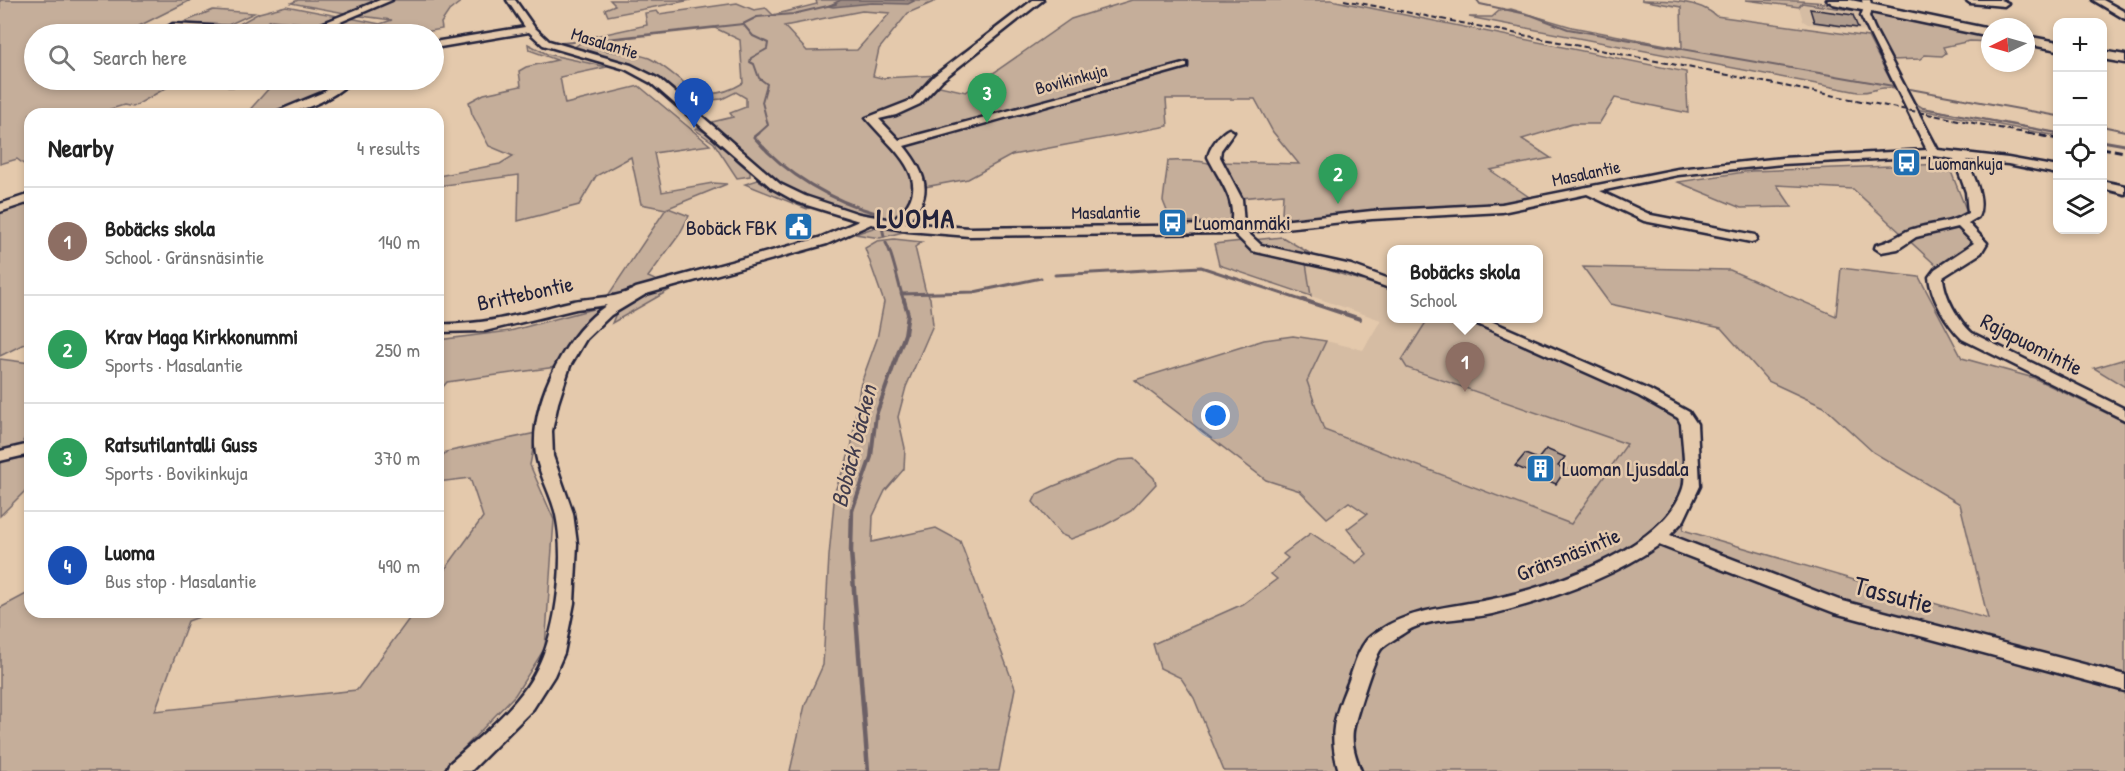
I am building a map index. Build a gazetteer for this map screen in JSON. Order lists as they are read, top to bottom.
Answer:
{
  "streets": {
    "street": [
      "Masalantie",
      "Bovikinkuja",
      "Brittebontie",
      "Rajapuomintie",
      "Gränsnäsintie",
      "Tassutie"
    ]
  },
  "crossings": [
    ["Gränsnäsintie", "Tassutie"]
  ],
  "districts": ["LUOMA"],
  "water": ["Bobäck bäcken"],
  "places": {
    "bus stop": ["Luomankuja", "Luomanmäki"],
    "public building": ["Bobäck FBK"],
    "building": ["Luoman Ljusdala"]
  },
  "north": "left",
  "page": {
    "map_buttons": ["+", "−"],
    "search": "Search here",
    "pins": [
      "3",
      "4",
      "2",
      "1"
    ],
    "heading": ["Nearby", "4 results"],
    "list": [
      {
        "mark": "1",
        "name": "Bobäcks skola",
        "note": "School · Gränsnäsintie",
        "value": "140 m"
      },
      {
        "mark": "2",
        "name": "Krav Maga Kirkkonummi",
        "note": "Sports · Masalantie",
        "value": "250 m"
      },
      {
        "mark": "3",
        "name": "Ratsutilantalli Guss",
        "note": "Sports · Bovikinkuja",
        "value": "370 m"
      },
      {
        "mark": "4",
        "name": "Luoma",
        "note": "Bus stop · Masalantie",
        "value": "490 m"
      }
    ],
    "popup": ["Bobäcks skola", "School"]
  }
}
